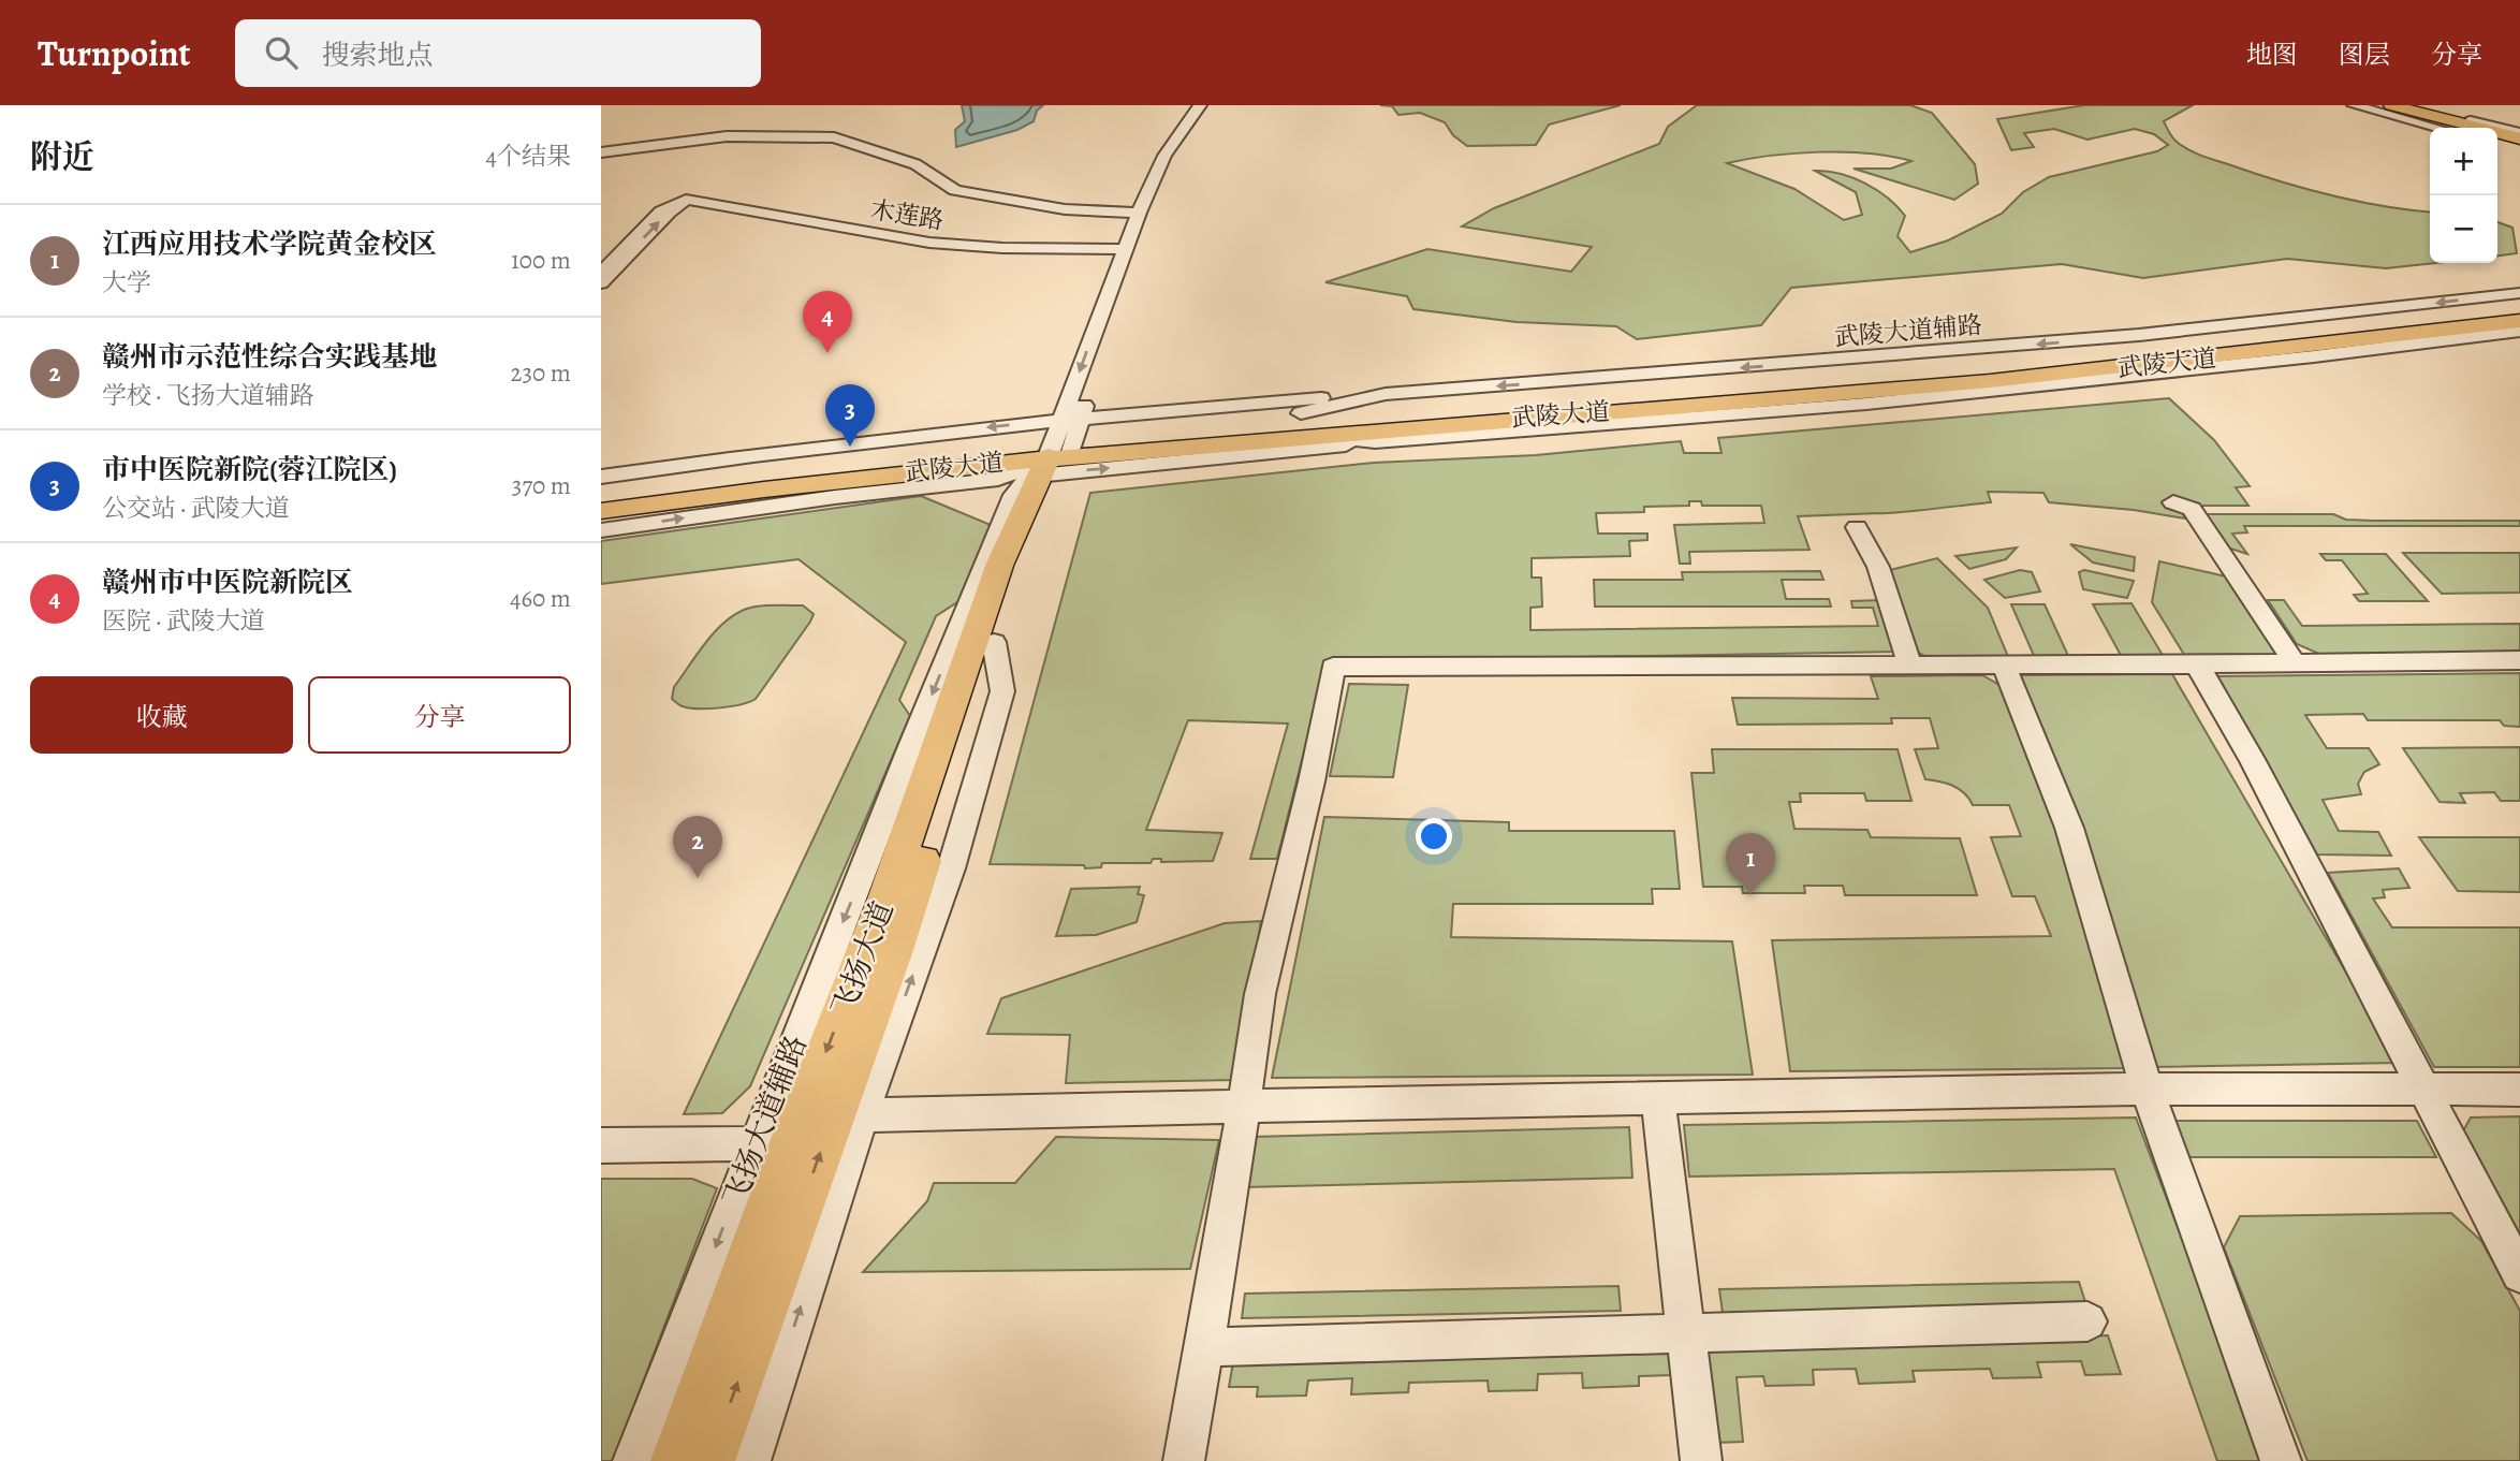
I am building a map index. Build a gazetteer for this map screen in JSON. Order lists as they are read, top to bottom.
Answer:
{
  "streets": {
    "main road": ["武陵大道", "飞扬大道"],
    "street": ["木莲路", "武陵大道辅路", "飞扬大道辅路"]
  },
  "crossings": [
    ["武陵大道辅路", "武陵大道"],
    ["武陵大道", "飞扬大道"],
    ["武陵大道", "飞扬大道辅路"],
    ["飞扬大道", "飞扬大道辅路"]
  ],
  "page": {
    "header": "Turnpoint",
    "search": "搜索地点",
    "nav": ["地图", "图层", "分享"],
    "heading": ["附近", "4个结果"],
    "map_buttons": ["+", "−"],
    "list": [
      {
        "mark": "1",
        "name": "江西应用技术学院黄金校区",
        "note": "大学",
        "value": "100 m"
      },
      {
        "mark": "2",
        "name": "赣州市示范性综合实践基地",
        "note": "学校 · 飞扬大道辅路",
        "value": "230 m"
      },
      {
        "mark": "3",
        "name": "市中医院新院(蓉江院区)",
        "note": "公交站 · 武陵大道",
        "value": "370 m"
      },
      {
        "mark": "4",
        "name": "赣州市中医院新院区",
        "note": "医院 · 武陵大道",
        "value": "460 m"
      }
    ],
    "pins": [
      "4",
      "3",
      "2",
      "1"
    ],
    "buttons": ["收藏", "分享"]
  }
}
